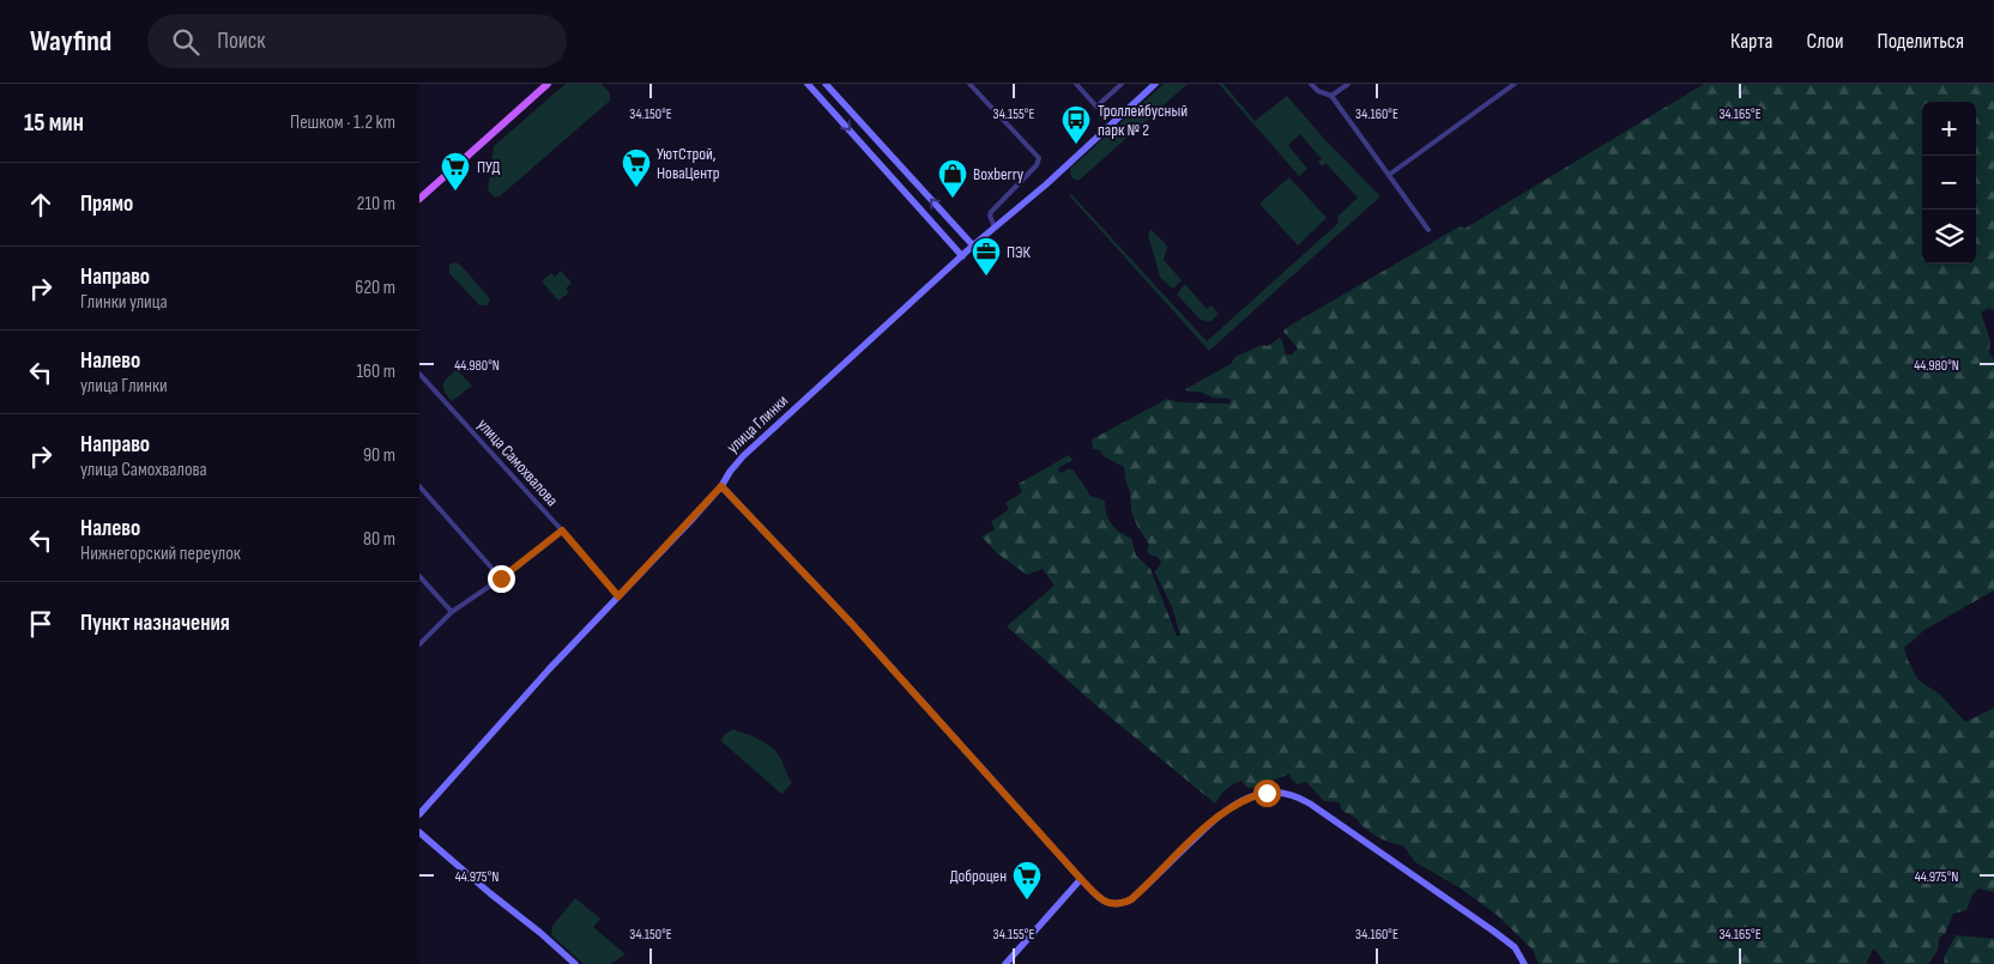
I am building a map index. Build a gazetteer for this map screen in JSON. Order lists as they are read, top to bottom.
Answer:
{
  "streets": {
    "main road": ["улица Глинки"],
    "street": ["улица Самохвалова"]
  },
  "crossings": [
    ["улица Глинки", "улица Самохвалова"]
  ],
  "places": {
    "bus stop": ["Троллейбусный парк № 2"],
    "supermarket": ["УютСтрой, НоваЦентр", "ПУД", "Доброцен"],
    "shop": ["Boxberry"],
    "office": ["ПЭК"]
  },
  "page": {
    "header": "Wayfind",
    "search": "Поиск",
    "nav": ["Карта", "Слои", "Поделиться"],
    "heading": ["15 мин", "Пешком · 1.2 km"],
    "map_buttons": ["+", "−"],
    "list": [
      ["Прямо", "210 m"],
      ["Направо", "Глинки улица", "620 m"],
      ["Налево", "улица Глинки", "160 m"],
      ["Направо", "улица Самохвалова", "90 m"],
      ["Налево", "Нижнегорский переулок", "80 m"],
      "Пункт назначения"
    ]
  },
  "coordinates": [
    "34.150°E",
    "34.155°E",
    "34.160°E",
    "34.165°E",
    "44.980°N",
    "44.975°N"
  ]
}
